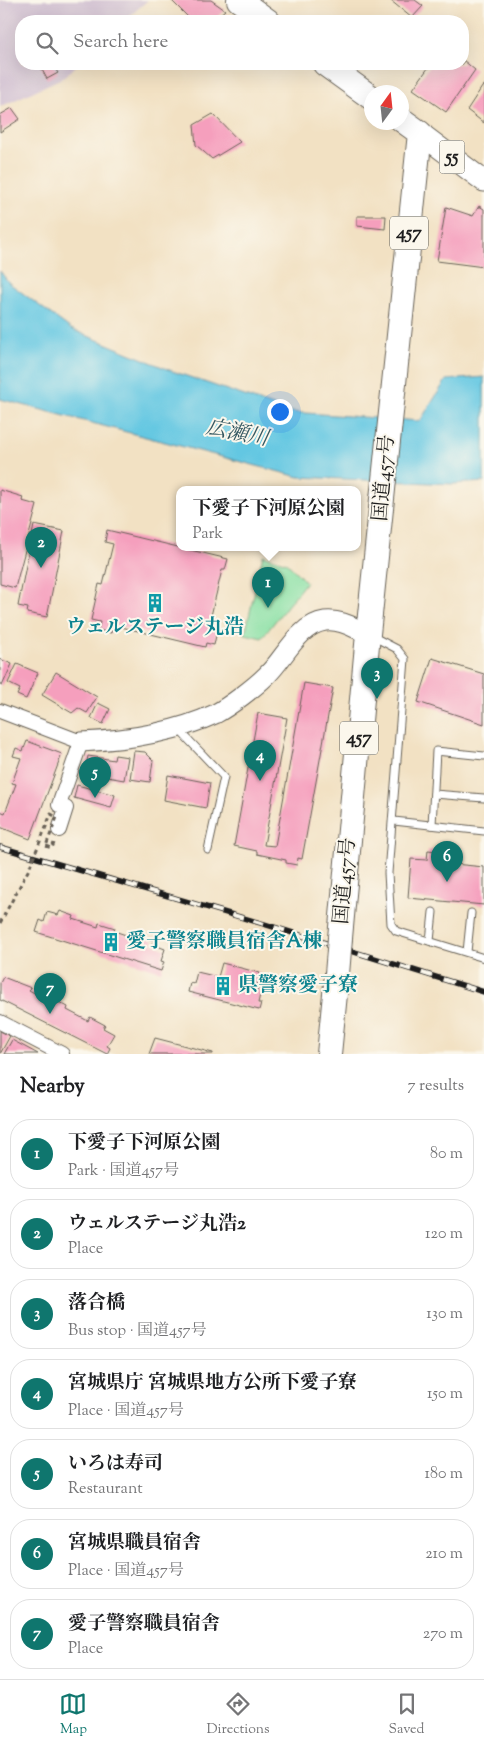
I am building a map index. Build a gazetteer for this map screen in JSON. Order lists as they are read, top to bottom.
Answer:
{
  "streets": {
    "highway": ["457", "国道457号"],
    "main road": ["55"]
  },
  "crossings": [
    ["55", "国道457号"]
  ],
  "water": ["広瀬川"],
  "places": {
    "building": ["ウェルステージ丸浩", "愛子警察職員宿舎A棟", "県警察愛子寮"]
  },
  "north": "top",
  "page": {
    "search": "Search here",
    "popup": ["下愛子下河原公園", "Park"],
    "pins": [
      "2",
      "1",
      "3",
      "4",
      "5",
      "6",
      "7"
    ],
    "heading": ["Nearby", "7 results"],
    "list": [
      {
        "mark": "1",
        "name": "下愛子下河原公園",
        "note": "Park · 国道457号",
        "value": "80 m"
      },
      {
        "mark": "2",
        "name": "ウェルステージ丸浩2",
        "note": "Place",
        "value": "120 m"
      },
      {
        "mark": "3",
        "name": "落合橋",
        "note": "Bus stop · 国道457号",
        "value": "130 m"
      },
      {
        "mark": "4",
        "name": "宮城県庁 宮城県地方公所下愛子寮",
        "note": "Place · 国道457号",
        "value": "150 m"
      },
      {
        "mark": "5",
        "name": "いろは寿司",
        "note": "Restaurant",
        "value": "180 m"
      },
      {
        "mark": "6",
        "name": "宮城県職員宿舎",
        "note": "Place · 国道457号",
        "value": "210 m"
      },
      {
        "mark": "7",
        "name": "愛子警察職員宿舎",
        "note": "Place",
        "value": "270 m"
      }
    ],
    "nav": ["Map", "Directions", "Saved"]
  }
}
